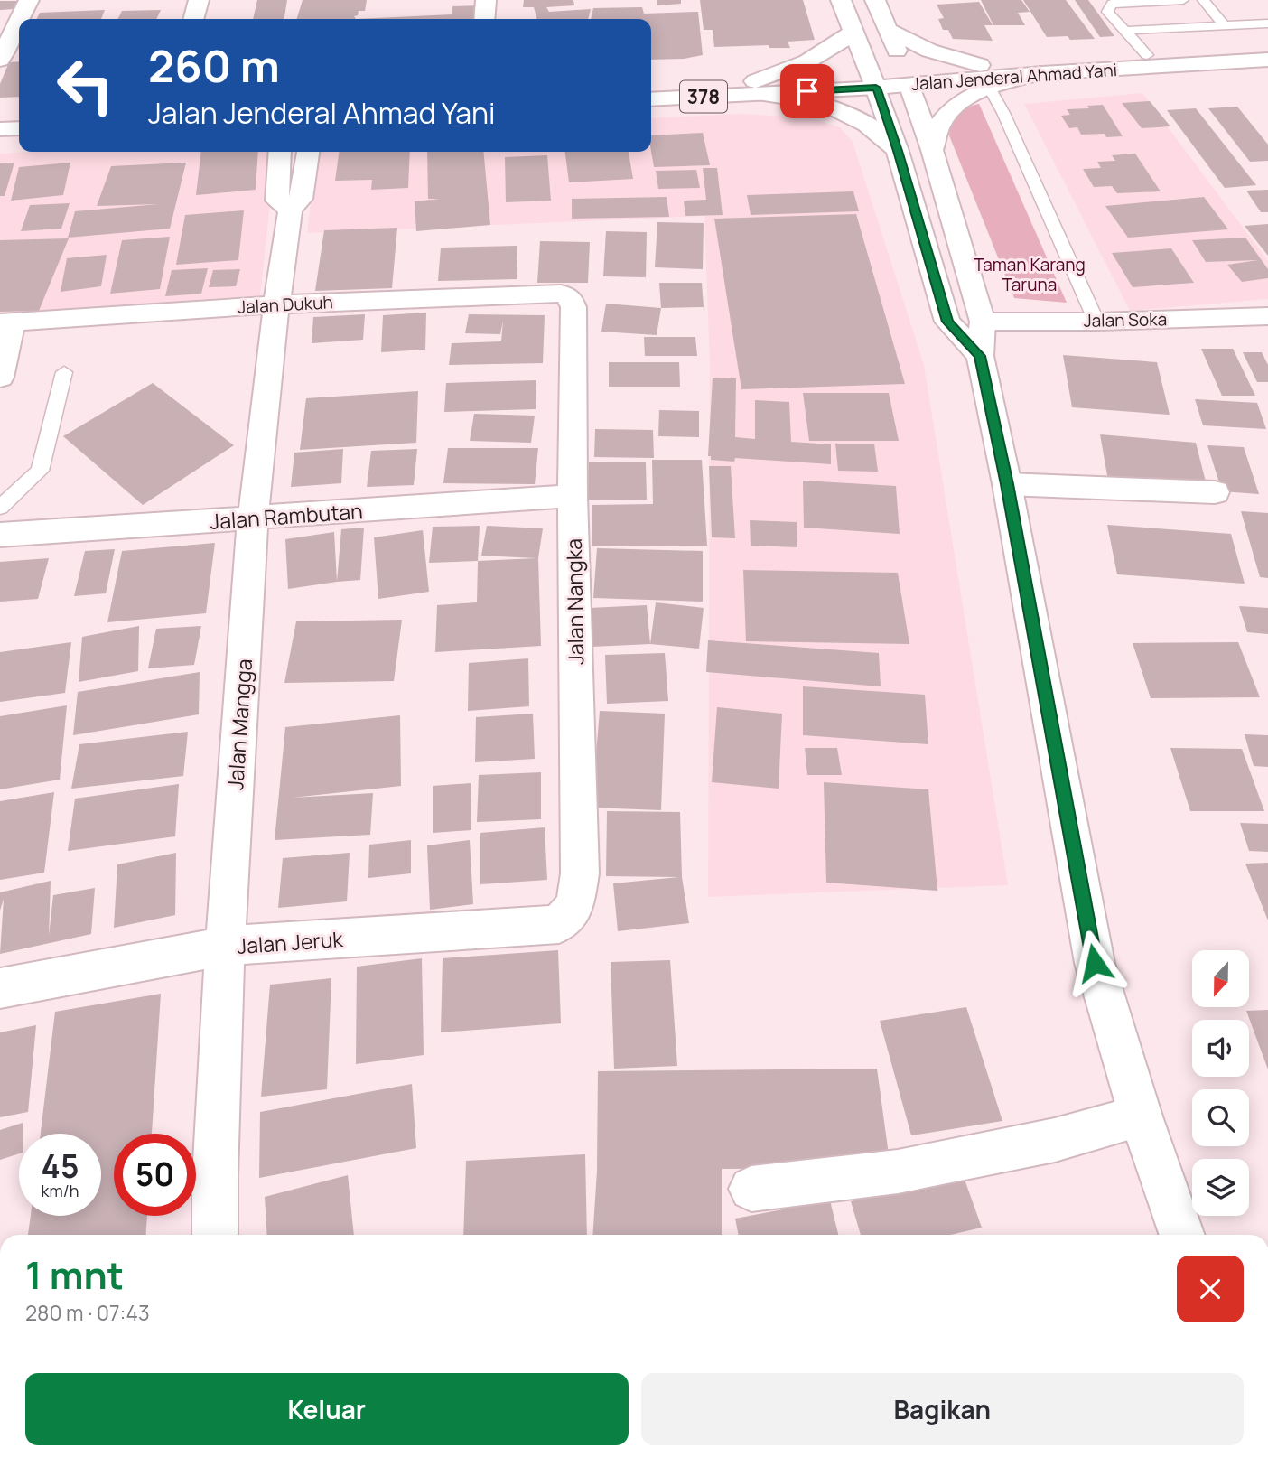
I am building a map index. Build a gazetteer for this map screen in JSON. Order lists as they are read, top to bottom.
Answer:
{
  "streets": {
    "street": [
      "Jalan Jenderal Ahmad Yani",
      "378",
      "Jalan Dukuh",
      "Jalan Soka",
      "Jalan Rambutan",
      "Jalan Nangka",
      "Jalan Mangga",
      "Jalan Jeruk"
    ]
  },
  "crossings": [
    ["Jalan Dukuh", "Jalan Nangka"],
    ["Jalan Dukuh", "Jalan Mangga"],
    ["Jalan Rambutan", "Jalan Nangka"],
    ["Jalan Rambutan", "Jalan Mangga"],
    ["Jalan Nangka", "Jalan Jeruk"],
    ["Jalan Mangga", "Jalan Jeruk"]
  ],
  "parks": ["Taman Karang Taruna"],
  "north": "bottom",
  "page": {
    "turn": ["260 m", "Jalan Jenderal Ahmad Yani"],
    "speed": "45 km/h",
    "limit": "50",
    "heading": ["1 mnt", "280 m · 07:43"],
    "buttons": ["Keluar", "Bagikan"]
  }
}
